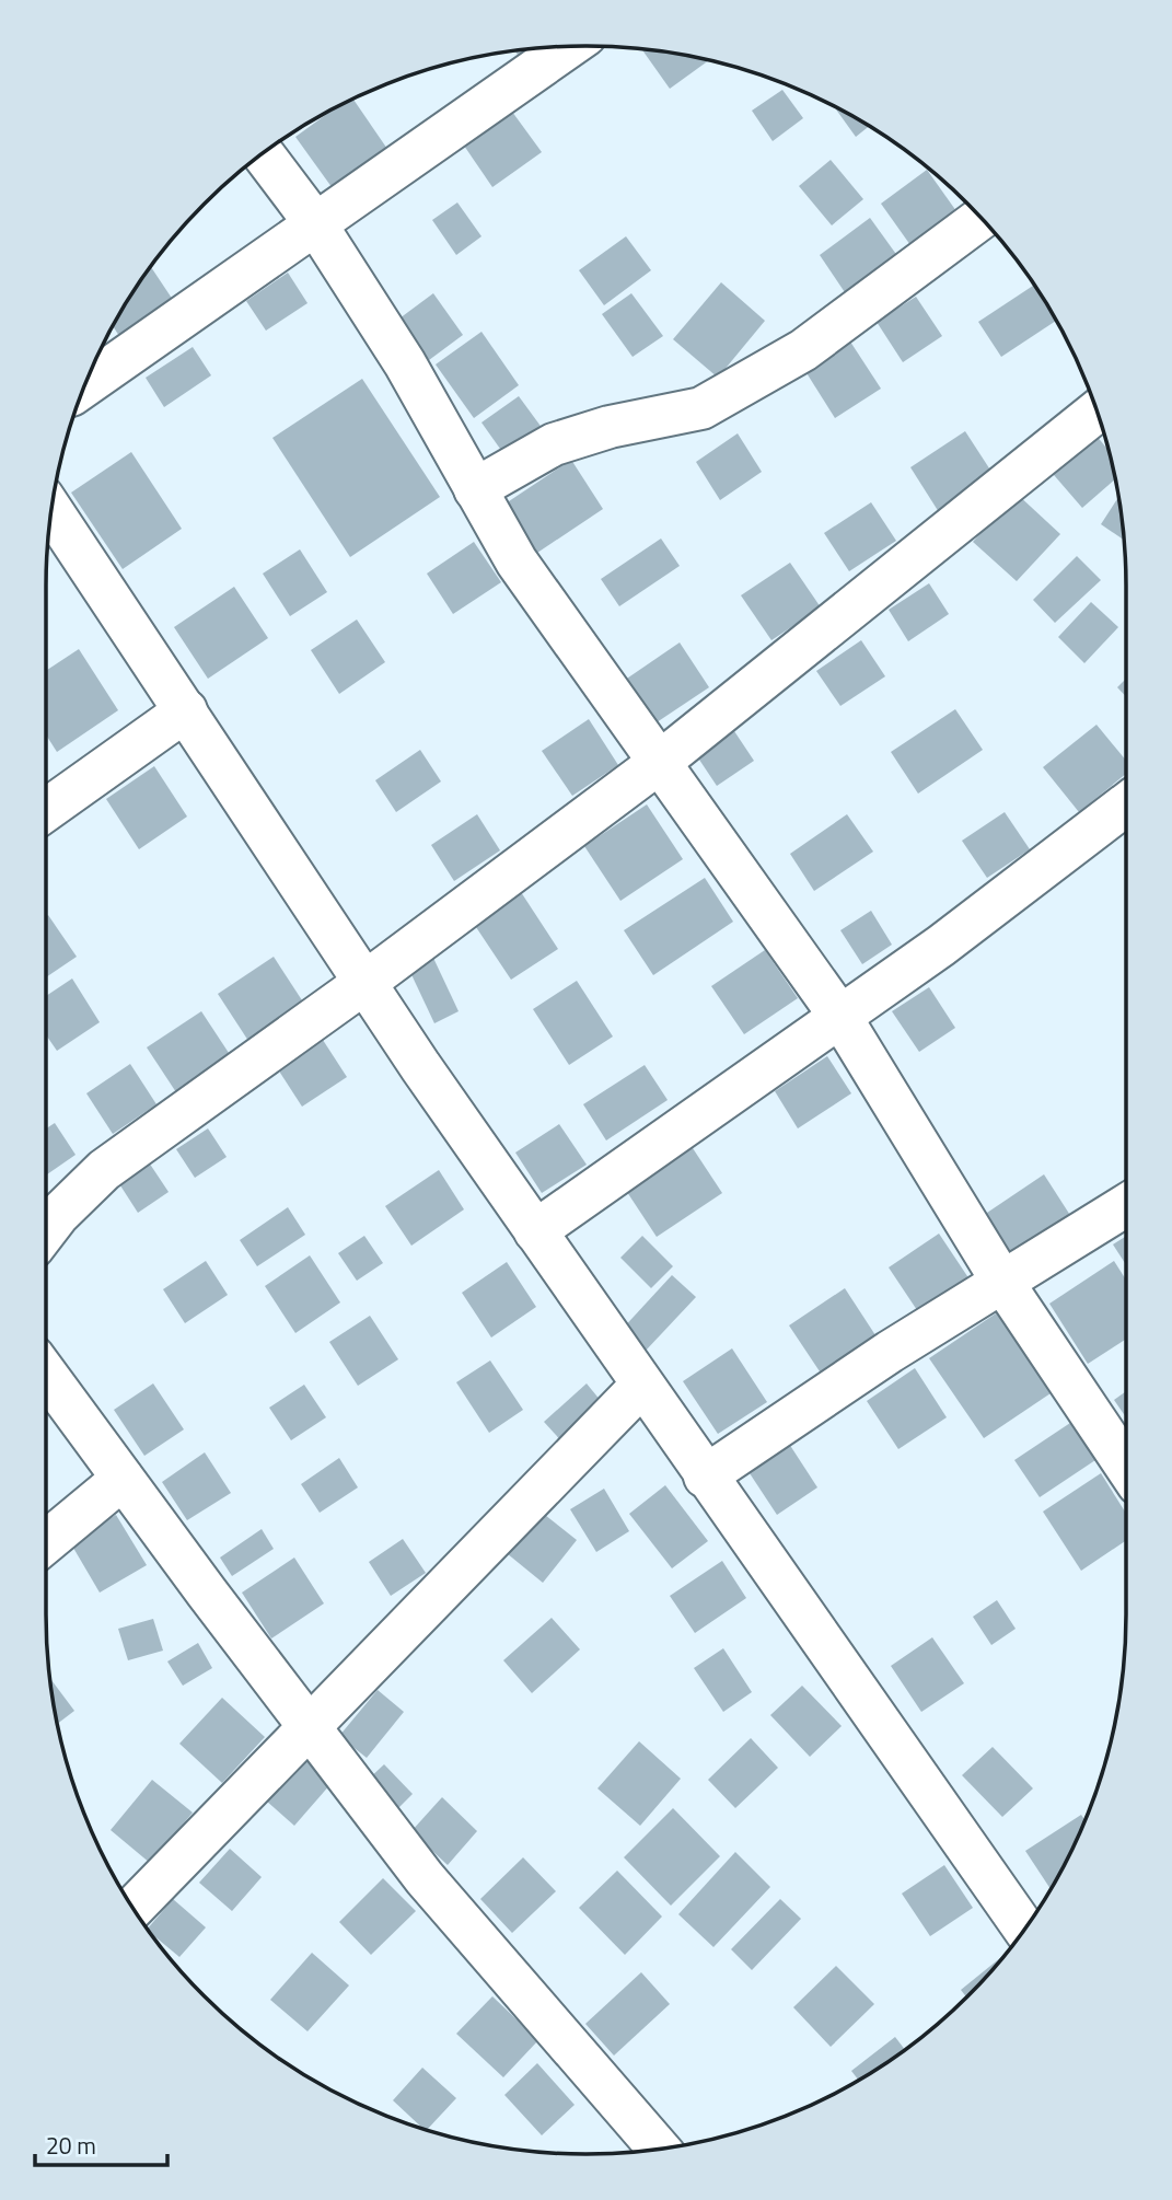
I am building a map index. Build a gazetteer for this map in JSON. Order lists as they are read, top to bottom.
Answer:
{
  "scale_bar": "20 m"
}
